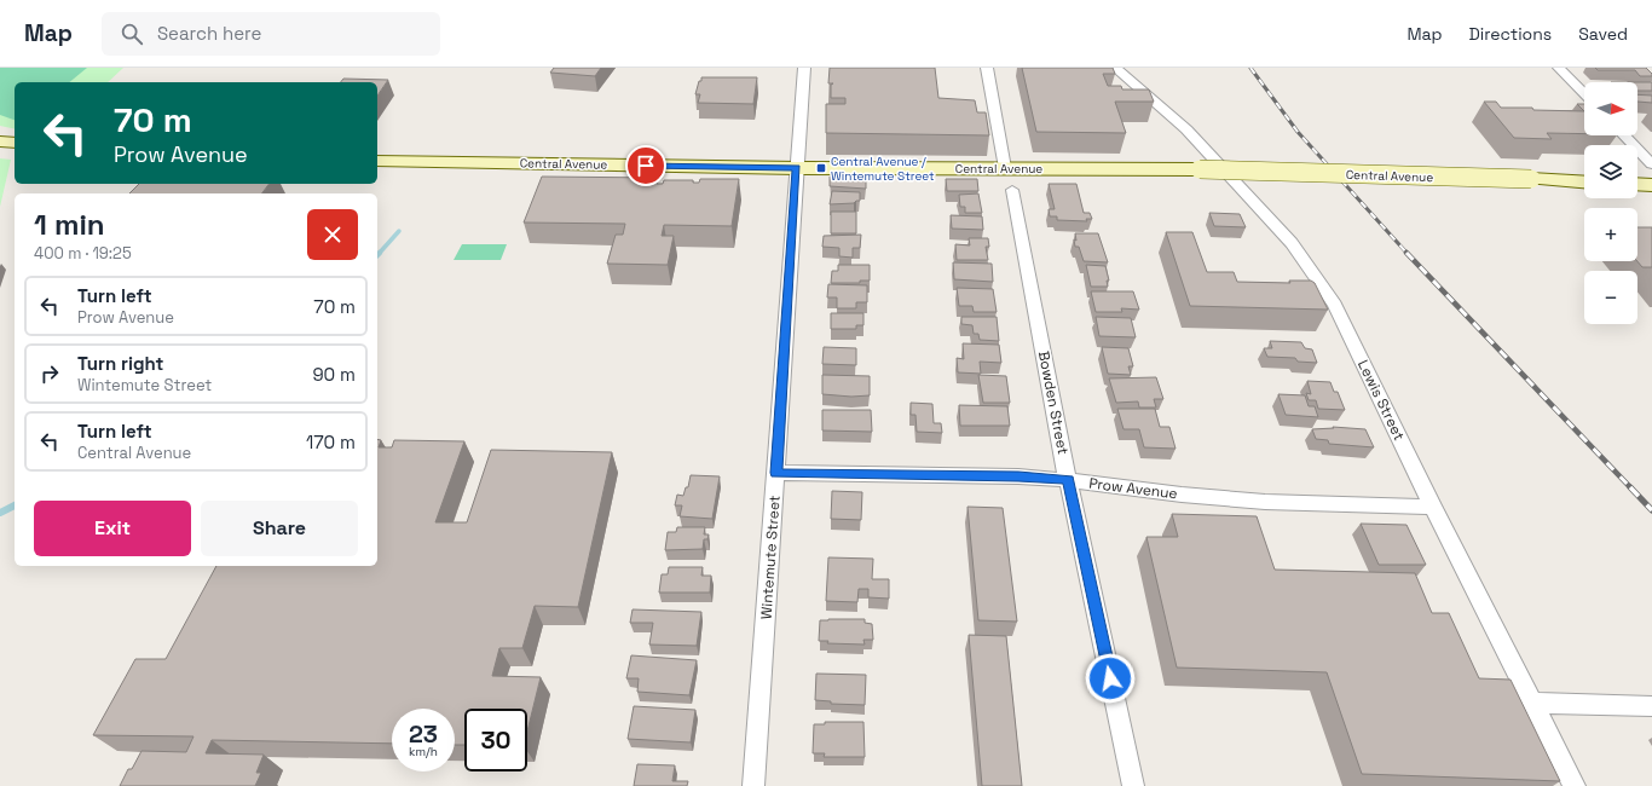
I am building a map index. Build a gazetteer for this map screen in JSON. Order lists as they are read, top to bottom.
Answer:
{
  "streets": {
    "main road": ["Central Avenue"],
    "street": [
      "Lewis Street",
      "Bowden Street",
      "Prow Avenue",
      "Wintemute Street"
    ]
  },
  "crossings": [
    ["Central Avenue", "Wintemute Street"],
    ["Lewis Street", "Prow Avenue"],
    ["Bowden Street", "Prow Avenue"],
    ["Prow Avenue", "Wintemute Street"]
  ],
  "places": {
    "transit": ["Central Avenue / Wintemute Street"]
  },
  "north": "right",
  "page": {
    "header": "Map",
    "search": "Search here",
    "nav": ["Map", "Directions", "Saved"],
    "map_buttons": ["+", "−"],
    "turn": ["70 m", "Prow Avenue"],
    "heading": ["1 min", "400 m · 19:25"],
    "list": [
      {
        "name": "Turn left",
        "note": "Prow Avenue",
        "value": "70 m"
      },
      {
        "name": "Turn right",
        "note": "Wintemute Street",
        "value": "90 m"
      },
      {
        "name": "Turn left",
        "note": "Central Avenue",
        "value": "170 m"
      }
    ],
    "buttons": ["Exit", "Share"],
    "speed": "23 km/h",
    "limit": "30"
  }
}
